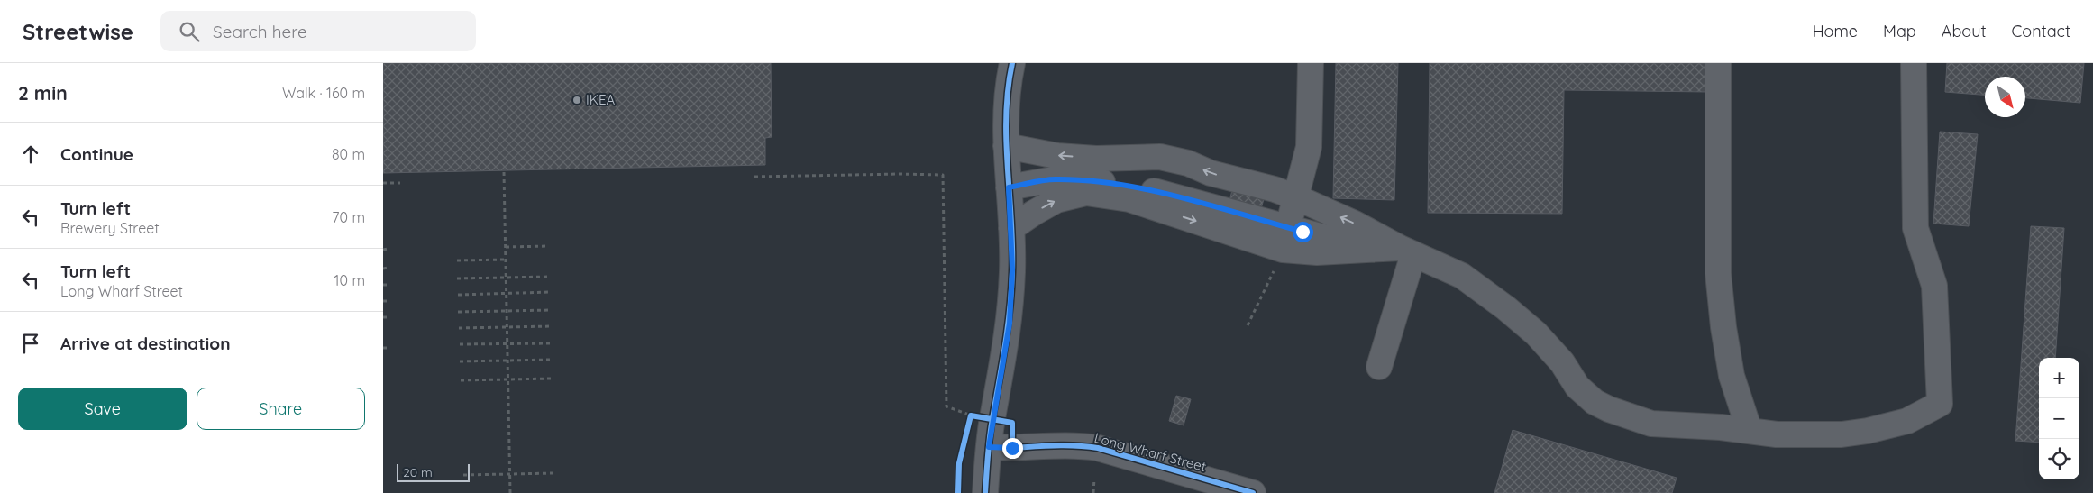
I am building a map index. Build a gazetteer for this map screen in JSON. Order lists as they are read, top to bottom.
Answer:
{
  "streets": {
    "street": ["Long Wharf Street"]
  },
  "places": ["IKEA"],
  "scale_bar": "20 m",
  "north": "bottom right",
  "page": {
    "header": "Streetwise",
    "search": "Search here",
    "nav": [
      "Home",
      "Map",
      "About",
      "Contact"
    ],
    "heading": ["2 min", "Walk · 160 m"],
    "list": [
      ["Continue", "80 m"],
      ["Turn left", "Brewery Street", "70 m"],
      ["Turn left", "Long Wharf Street", "10 m"],
      "Arrive at destination"
    ],
    "map_buttons": ["+", "−"],
    "buttons": ["Save", "Share"],
    "scale": "20 m"
  }
}
